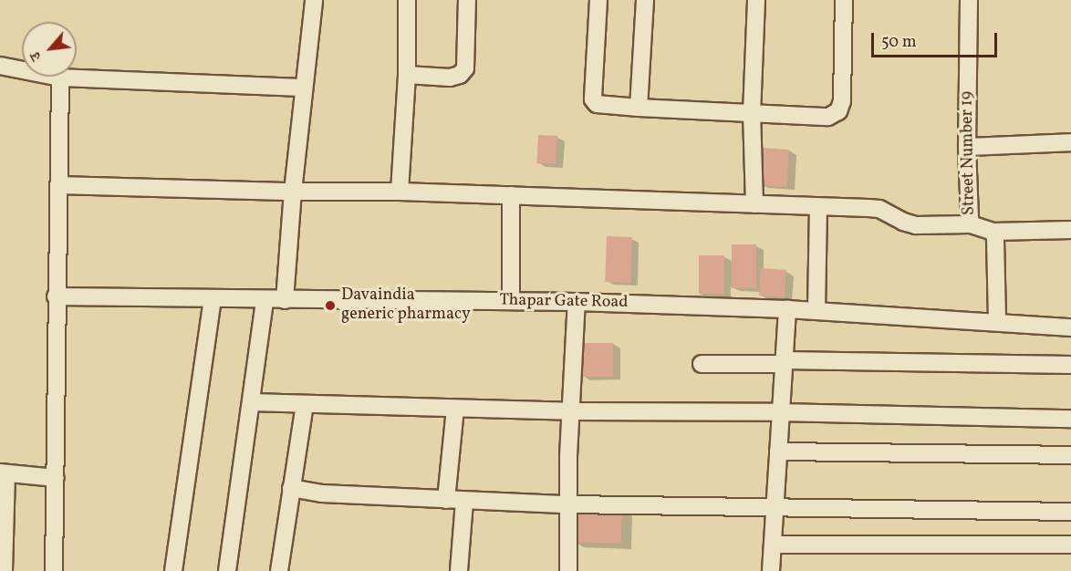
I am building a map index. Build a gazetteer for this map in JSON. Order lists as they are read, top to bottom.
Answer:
{
  "streets": {
    "street": ["Street Number 19", "Thapar Gate Road"]
  },
  "crossings": [
    ["Street Number 19", "Thapar Gate Road"]
  ],
  "places": ["Davaindia generic pharmacy"],
  "scale_bar": "50 m",
  "north": "bottom left"
}
